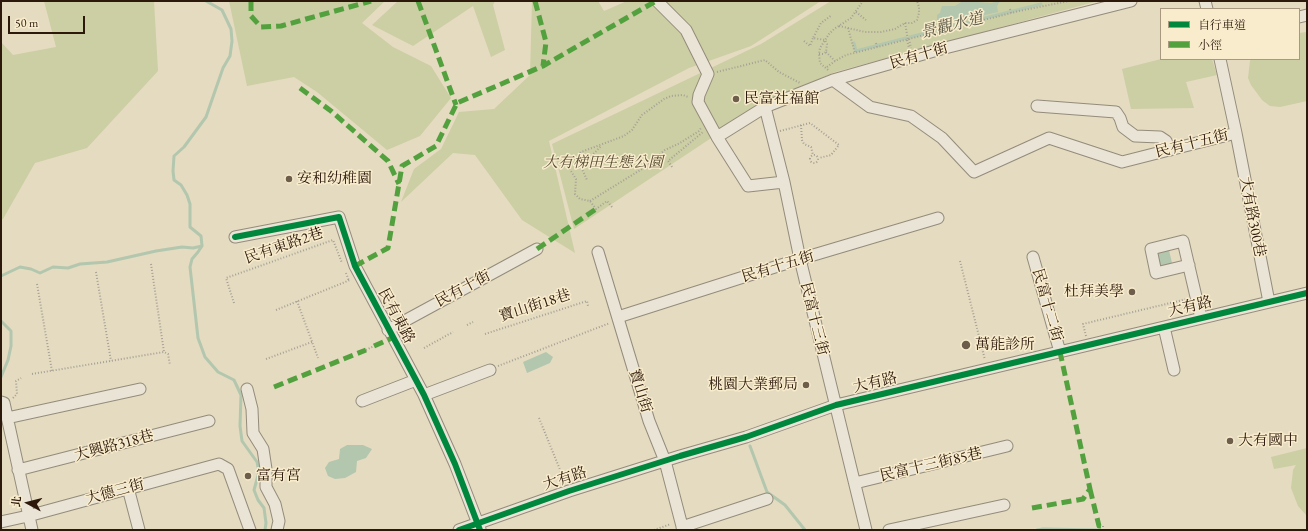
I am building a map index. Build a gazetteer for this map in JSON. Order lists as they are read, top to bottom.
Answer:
{
  "streets": {
    "street": [
      "民有十街",
      "民有十五街",
      "大有路300巷",
      "民富十二街",
      "大有路",
      "民有東路",
      "民富十三街",
      "寶山街",
      "大興路318巷",
      "民富十三街85巷",
      "大德三街"
    ],
    "path": ["寶山街18巷"],
    "cycle path": ["民有東路2巷"]
  },
  "crossings": [
    ["民有十街", "民有十五街"],
    ["民有十街", "民有東路"],
    ["民有十街", "民富十三街"],
    ["民有十五街", "大有路300巷"],
    ["民有十五街", "民富十三街"],
    ["民有十五街", "寶山街"],
    ["大有路300巷", "大有路"],
    ["民富十二街", "大有路"],
    ["大有路", "民有東路"],
    ["大有路", "民富十三街"],
    ["大有路", "寶山街"],
    ["民富十三街", "民富十三街85巷"]
  ],
  "water": ["景觀水道"],
  "parks": ["大有梯田生態公園"],
  "places": [
    "民富社福館",
    "安和幼稚園",
    "杜拜美學",
    "萬能診所",
    "桃園大業郵局",
    "大有國中",
    "富有宮"
  ],
  "legend": ["自行車道", "小徑"],
  "scale_bar": "50 m",
  "north": "left"
}
